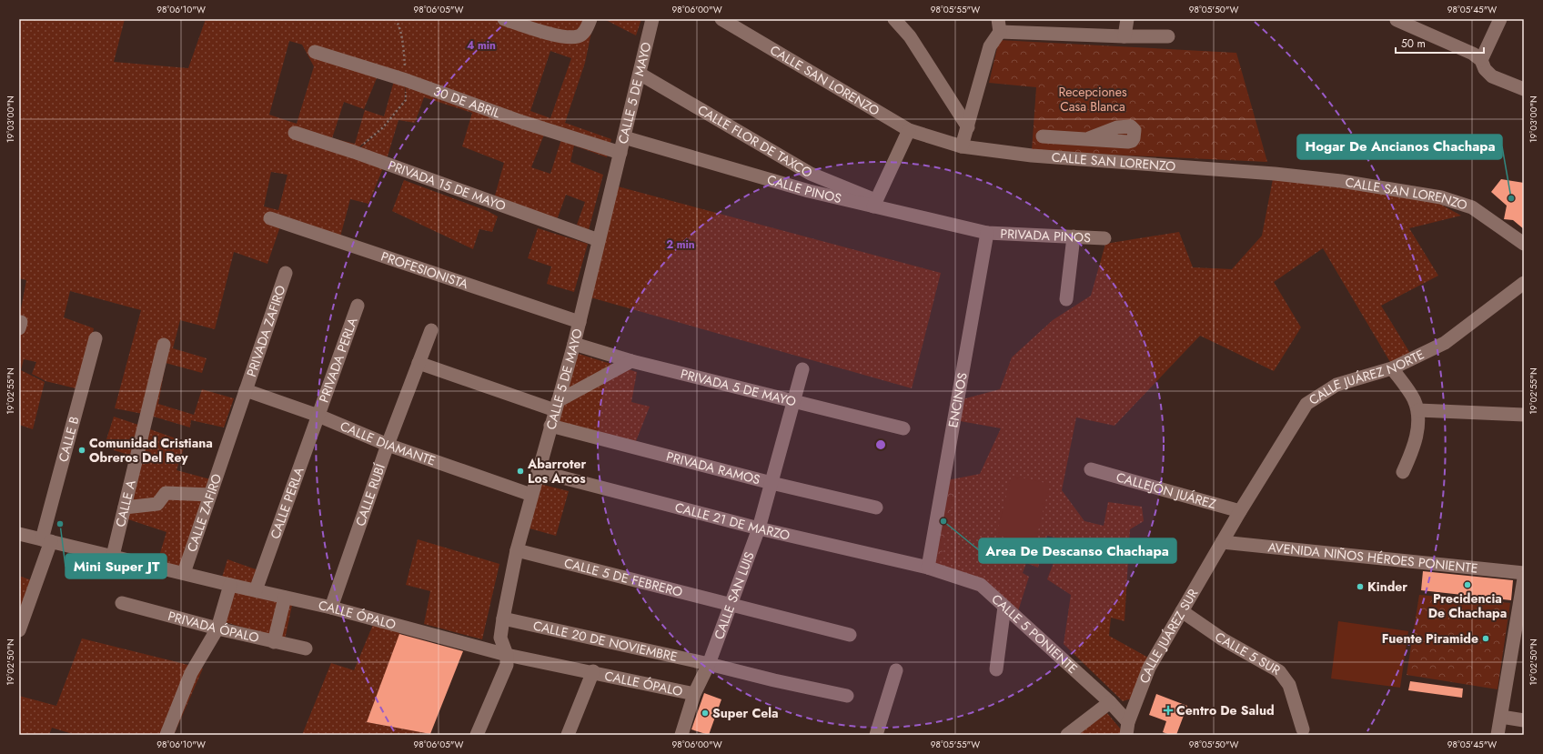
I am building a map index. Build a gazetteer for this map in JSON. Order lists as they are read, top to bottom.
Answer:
{
  "streets": {
    "street": [
      "CALLE SAN LORENZO",
      "CALLE 5 DE MAYO",
      "30 DE ABRIL",
      "CALLE FLOR DE TAXCO",
      "PRIVADA 15 DE MAYO",
      "CALLE PINOS",
      "PRIVADA PINOS",
      "PROFESIONISTA",
      "PRIVADA ZAFIRO",
      "PRIVADA PERLA",
      "CALLE JUÁREZ NORTE",
      "PRIVADA 5 DE MAYO",
      "ENCINOS",
      "CALLE B",
      "CALLE DIAMANTE",
      "PRIVADA RAMOS",
      "CALLEJÓN JUÁREZ",
      "CALLE RUBÍ",
      "CALLE PERLA",
      "CALLE A",
      "CALLE ZAFIRO",
      "CALLE 21 DE MARZO",
      "AVENIDA NIÑOS HÉROES PONIENTE",
      "CALLE 5 DE FEBRERO",
      "CALLE SAN LUIS",
      "CALLE ÓPALO",
      "PRIVADA ÓPALO",
      "CALLE 5 PONIENTE",
      "CALLE JUÁREZ SUR",
      "CALLE 20 DE NOVIEMBRE",
      "CALLE 5 SUR"
    ]
  },
  "crossings": [
    ["CALLE 5 DE MAYO", "30 DE ABRIL"],
    ["CALLE 5 DE MAYO", "CALLE FLOR DE TAXCO"],
    ["CALLE 5 DE MAYO", "PRIVADA 15 DE MAYO"],
    ["CALLE 5 DE MAYO", "CALLE PINOS"],
    ["CALLE 5 DE MAYO", "PROFESIONISTA"],
    ["CALLE 5 DE MAYO", "PRIVADA 5 DE MAYO"],
    ["CALLE 5 DE MAYO", "CALLE DIAMANTE"],
    ["CALLE 5 DE MAYO", "PRIVADA RAMOS"],
    ["CALLE 5 DE MAYO", "CALLE 21 DE MARZO"],
    ["CALLE 5 DE MAYO", "CALLE 5 DE FEBRERO"],
    ["CALLE 5 DE MAYO", "CALLE ÓPALO"],
    ["CALLE 5 DE MAYO", "CALLE 20 DE NOVIEMBRE"],
    ["CALLE FLOR DE TAXCO", "CALLE PINOS"],
    ["CALLE PINOS", "PRIVADA PINOS"],
    ["CALLE PINOS", "ENCINOS"],
    ["PRIVADA PINOS", "ENCINOS"],
    ["PRIVADA ZAFIRO", "CALLE DIAMANTE"],
    ["PRIVADA ZAFIRO", "CALLE ZAFIRO"],
    ["PRIVADA PERLA", "CALLE DIAMANTE"],
    ["PRIVADA PERLA", "CALLE PERLA"],
    ["CALLE JUÁREZ NORTE", "CALLEJÓN JUÁREZ"],
    ["CALLE JUÁREZ NORTE", "AVENIDA NIÑOS HÉROES PONIENTE"],
    ["CALLE JUÁREZ NORTE", "CALLE JUÁREZ SUR"],
    ["PRIVADA 5 DE MAYO", "CALLE SAN LUIS"],
    ["ENCINOS", "CALLE 21 DE MARZO"],
    ["ENCINOS", "CALLE 5 PONIENTE"],
    ["CALLE B", "CALLE ÓPALO"],
    ["CALLE DIAMANTE", "CALLE RUBÍ"],
    ["CALLE DIAMANTE", "CALLE PERLA"],
    ["CALLE DIAMANTE", "CALLE ZAFIRO"],
    ["PRIVADA RAMOS", "CALLE SAN LUIS"],
    ["CALLE RUBÍ", "CALLE ÓPALO"],
    ["CALLE PERLA", "CALLE ÓPALO"],
    ["CALLE A", "CALLE ÓPALO"],
    ["CALLE ZAFIRO", "CALLE ÓPALO"],
    ["CALLE 21 DE MARZO", "CALLE SAN LUIS"],
    ["CALLE 21 DE MARZO", "CALLE 5 PONIENTE"],
    ["AVENIDA NIÑOS HÉROES PONIENTE", "CALLE JUÁREZ SUR"],
    ["CALLE 5 DE FEBRERO", "CALLE SAN LUIS"],
    ["CALLE SAN LUIS", "CALLE ÓPALO"],
    ["CALLE SAN LUIS", "CALLE 20 DE NOVIEMBRE"],
    ["CALLE 5 PONIENTE", "CALLE JUÁREZ SUR"],
    ["CALLE JUÁREZ SUR", "CALLE 5 SUR"]
  ],
  "parks": ["Recepciones Casa Blanca"],
  "places": {
    "other": [
      "Hogar De Ancianos Chachapa",
      "Comunidad Cristiana Obreros Del Rey",
      "Abarroter Los Arcos",
      "Area De Descanso Chachapa",
      "Mini Super JT",
      "Precidencia De Chachapa",
      "Kinder",
      "Fuente Piramide",
      "Super Cela"
    ],
    "health": ["Centro De Salud"]
  },
  "scale_bar": "50 m",
  "coordinates": [
    "98°06'10\"W",
    "98°06'05\"W",
    "98°06'00\"W",
    "98°05'55\"W",
    "98°05'50\"W",
    "98°05'45\"W",
    "19°03'00\"N",
    "19°02'55\"N",
    "19°02'50\"N"
  ],
  "rings": ["4 min", "2 min"]
}
